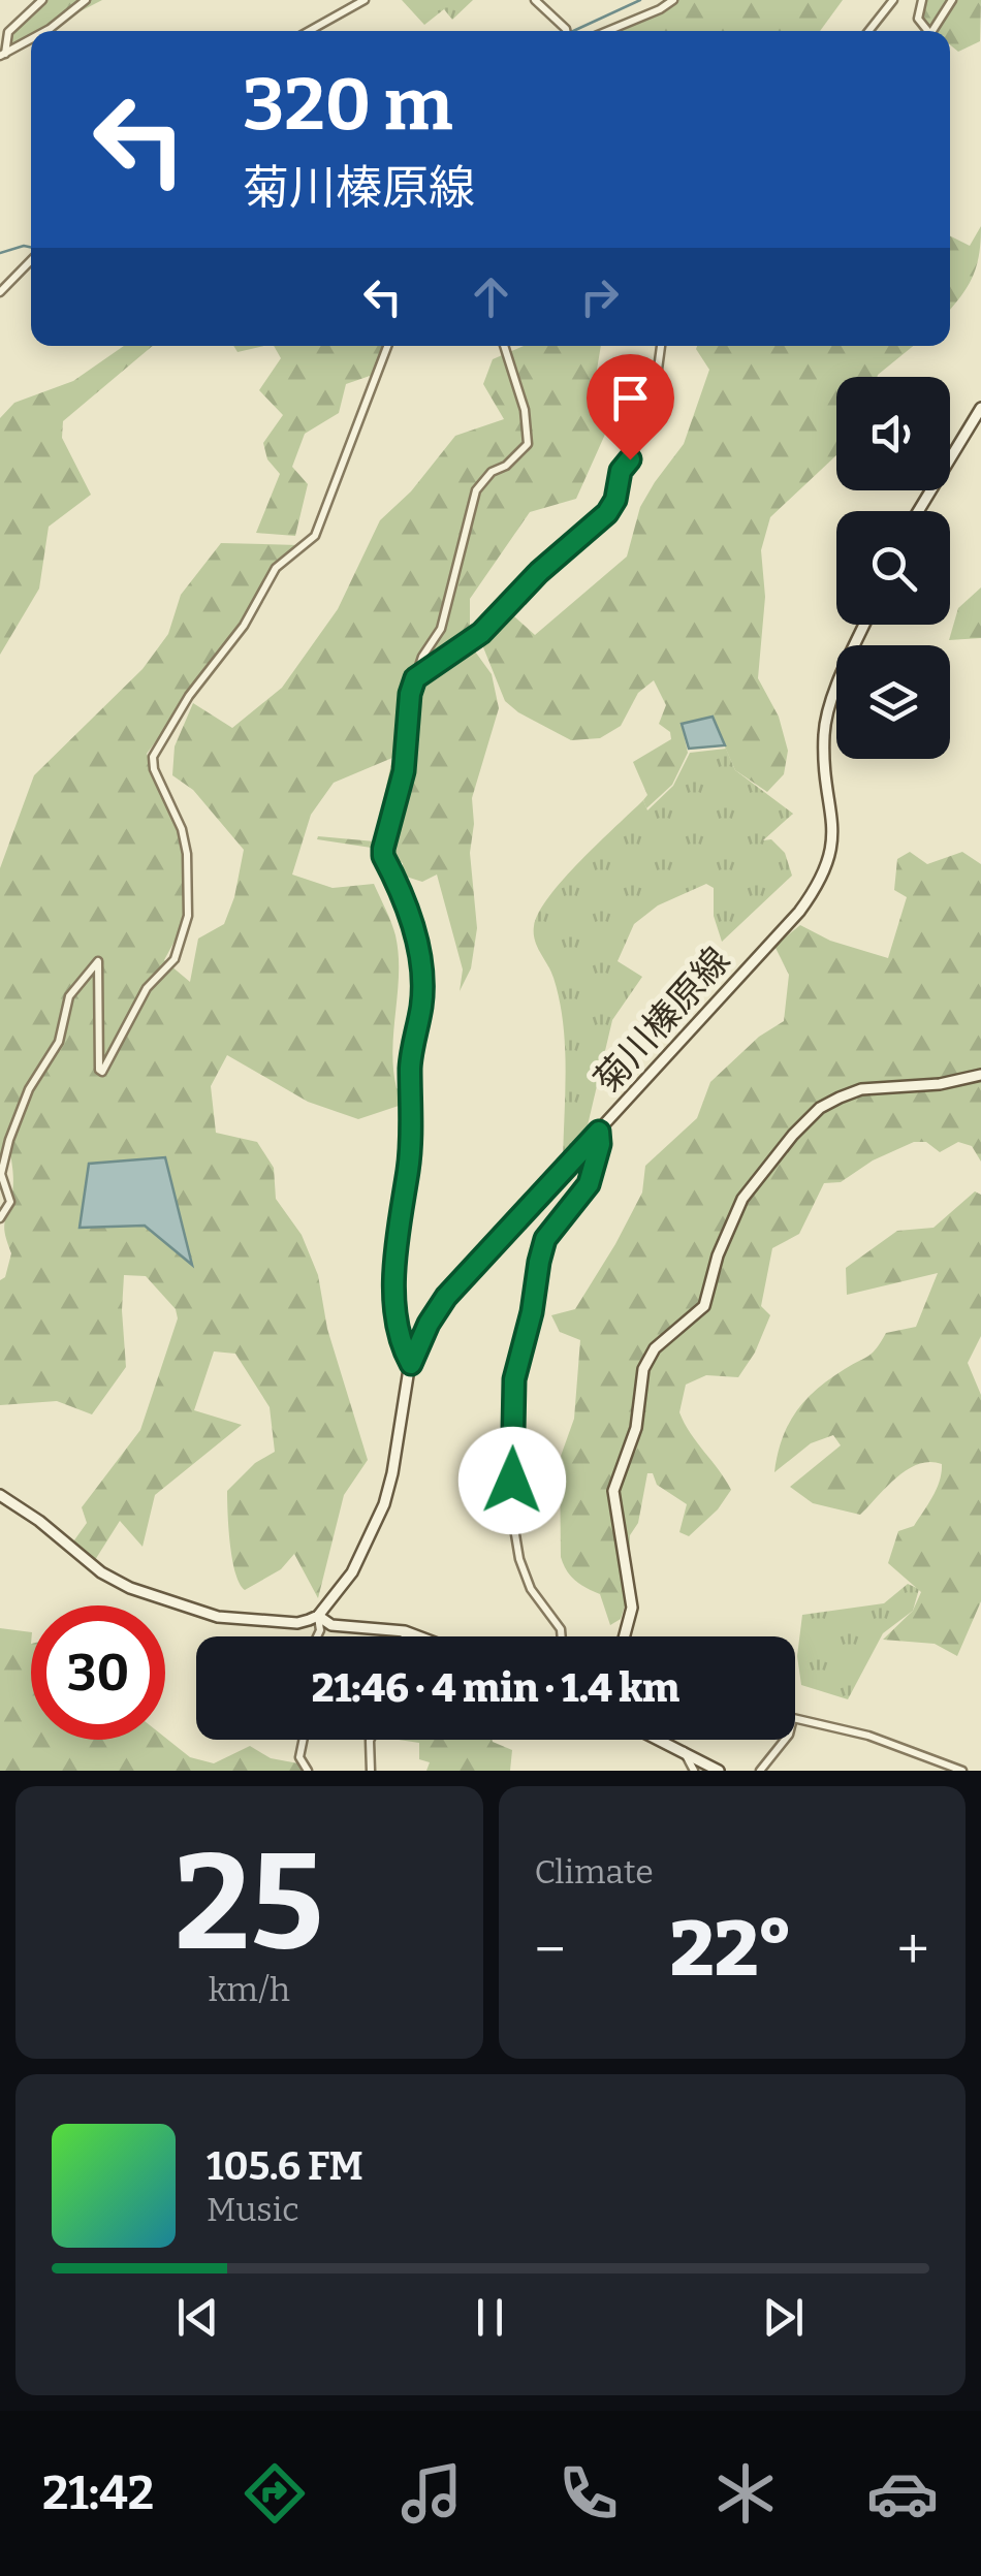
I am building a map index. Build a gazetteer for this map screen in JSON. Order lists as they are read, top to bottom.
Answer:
{
  "streets": {
    "main road": ["菊川榛原線"]
  },
  "page": {
    "turn": ["320 m", "菊川榛原線"],
    "limit": "30",
    "trip": "21:46 · 4 min · 1.4 km",
    "tile": [
      ["25", "km/h"],
      "Climate"
    ],
    "heat": ["−", "22°", "+"],
    "song": ["105.6 FM", "Music"],
    "tabs": "21:42"
  }
}
